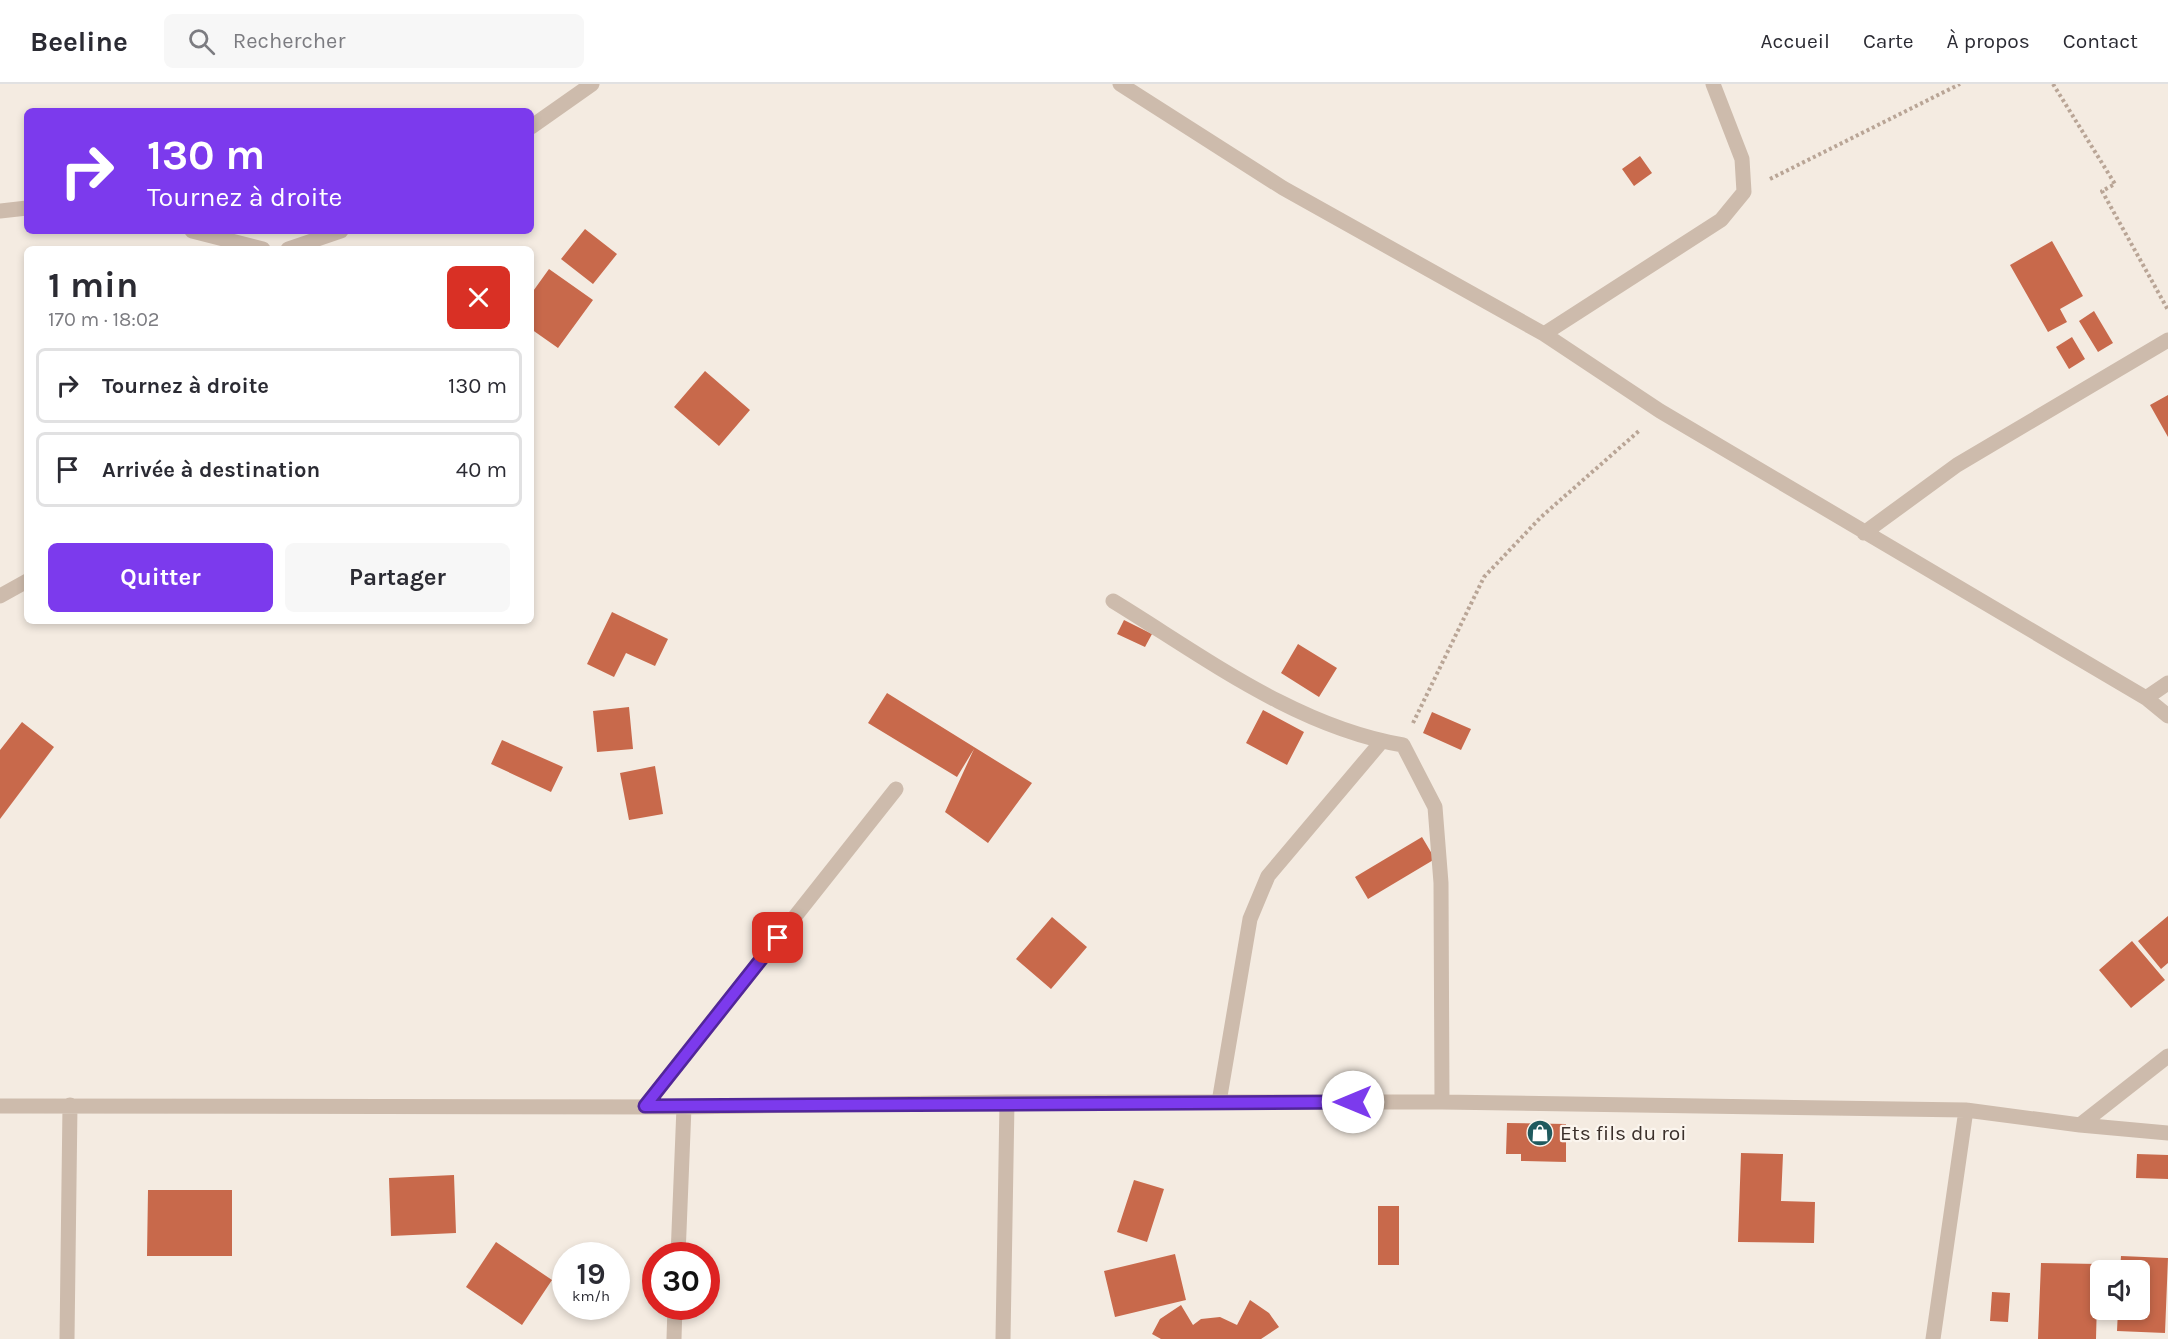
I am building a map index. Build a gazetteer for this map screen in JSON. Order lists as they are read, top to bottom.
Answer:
{
  "places": {
    "shop": ["Ets fils du roi"]
  },
  "page": {
    "header": "Beeline",
    "search": "Rechercher",
    "nav": [
      "Accueil",
      "Carte",
      "À propos",
      "Contact"
    ],
    "turn": ["130 m", "Tournez à droite"],
    "heading": ["1 min", "170 m · 18:02"],
    "list": [
      {
        "name": "Tournez à droite",
        "value": "130 m"
      },
      {
        "name": "Arrivée à destination",
        "value": "40 m"
      }
    ],
    "buttons": ["Quitter", "Partager"],
    "speed": "19 km/h",
    "limit": "30"
  }
}
